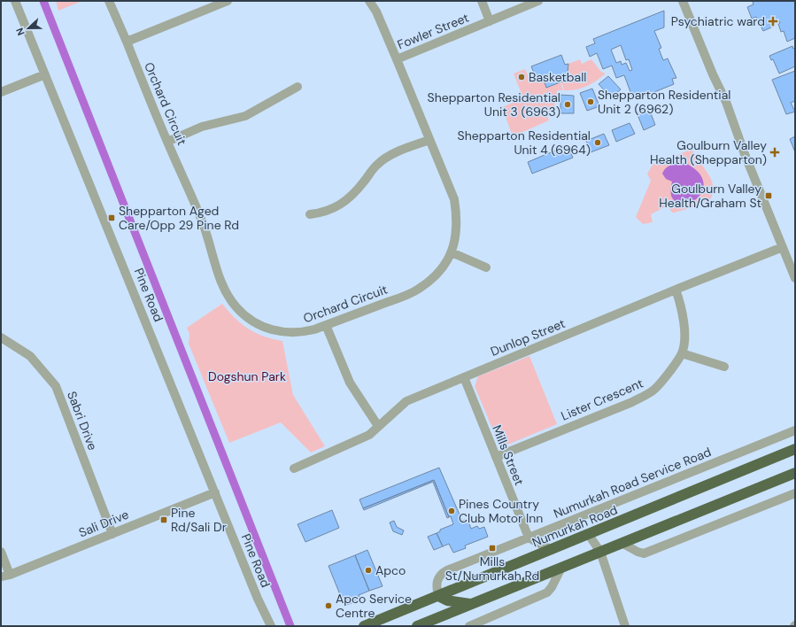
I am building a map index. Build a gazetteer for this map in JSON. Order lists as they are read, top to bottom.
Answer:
{
  "streets": {
    "highway": ["Numurkah Road"],
    "street": [
      "Fowler Street",
      "Orchard Circuit",
      "Pine Road",
      "Dunlop Street",
      "Lister Crescent",
      "Sabri Drive",
      "Mills Street",
      "Numurkah Road Service Road",
      "Sali Drive"
    ]
  },
  "crossings": [
    ["Fowler Street", "Orchard Circuit"],
    ["Pine Road", "Sali Drive"],
    ["Dunlop Street", "Mills Street"],
    ["Lister Crescent", "Mills Street"],
    ["Sabri Drive", "Sali Drive"],
    ["Mills Street", "Numurkah Road Service Road"],
    ["Numurkah Road Service Road", "Numurkah Road"]
  ],
  "parks": ["Dogshun Park"],
  "places": {
    "health": ["Psychiatric ward", "Goulburn Valley Health (Shepparton)"],
    "other": [
      "Basketball",
      "Shepparton Residential Unit 2 (6962)",
      "Shepparton Residential Unit 3 (6963)",
      "Shepparton Residential Unit 4 (6964)",
      "Pines Country Club Motor Inn",
      "Apco",
      "Apco Service Centre"
    ],
    "transit": [
      "Goulburn Valley Health/Graham St",
      "Shepparton Aged Care/Opp 29 Pine Rd",
      "Pine Rd/Sali Dr",
      "Mills St/Numurkah Rd"
    ]
  },
  "north": "left"
}
